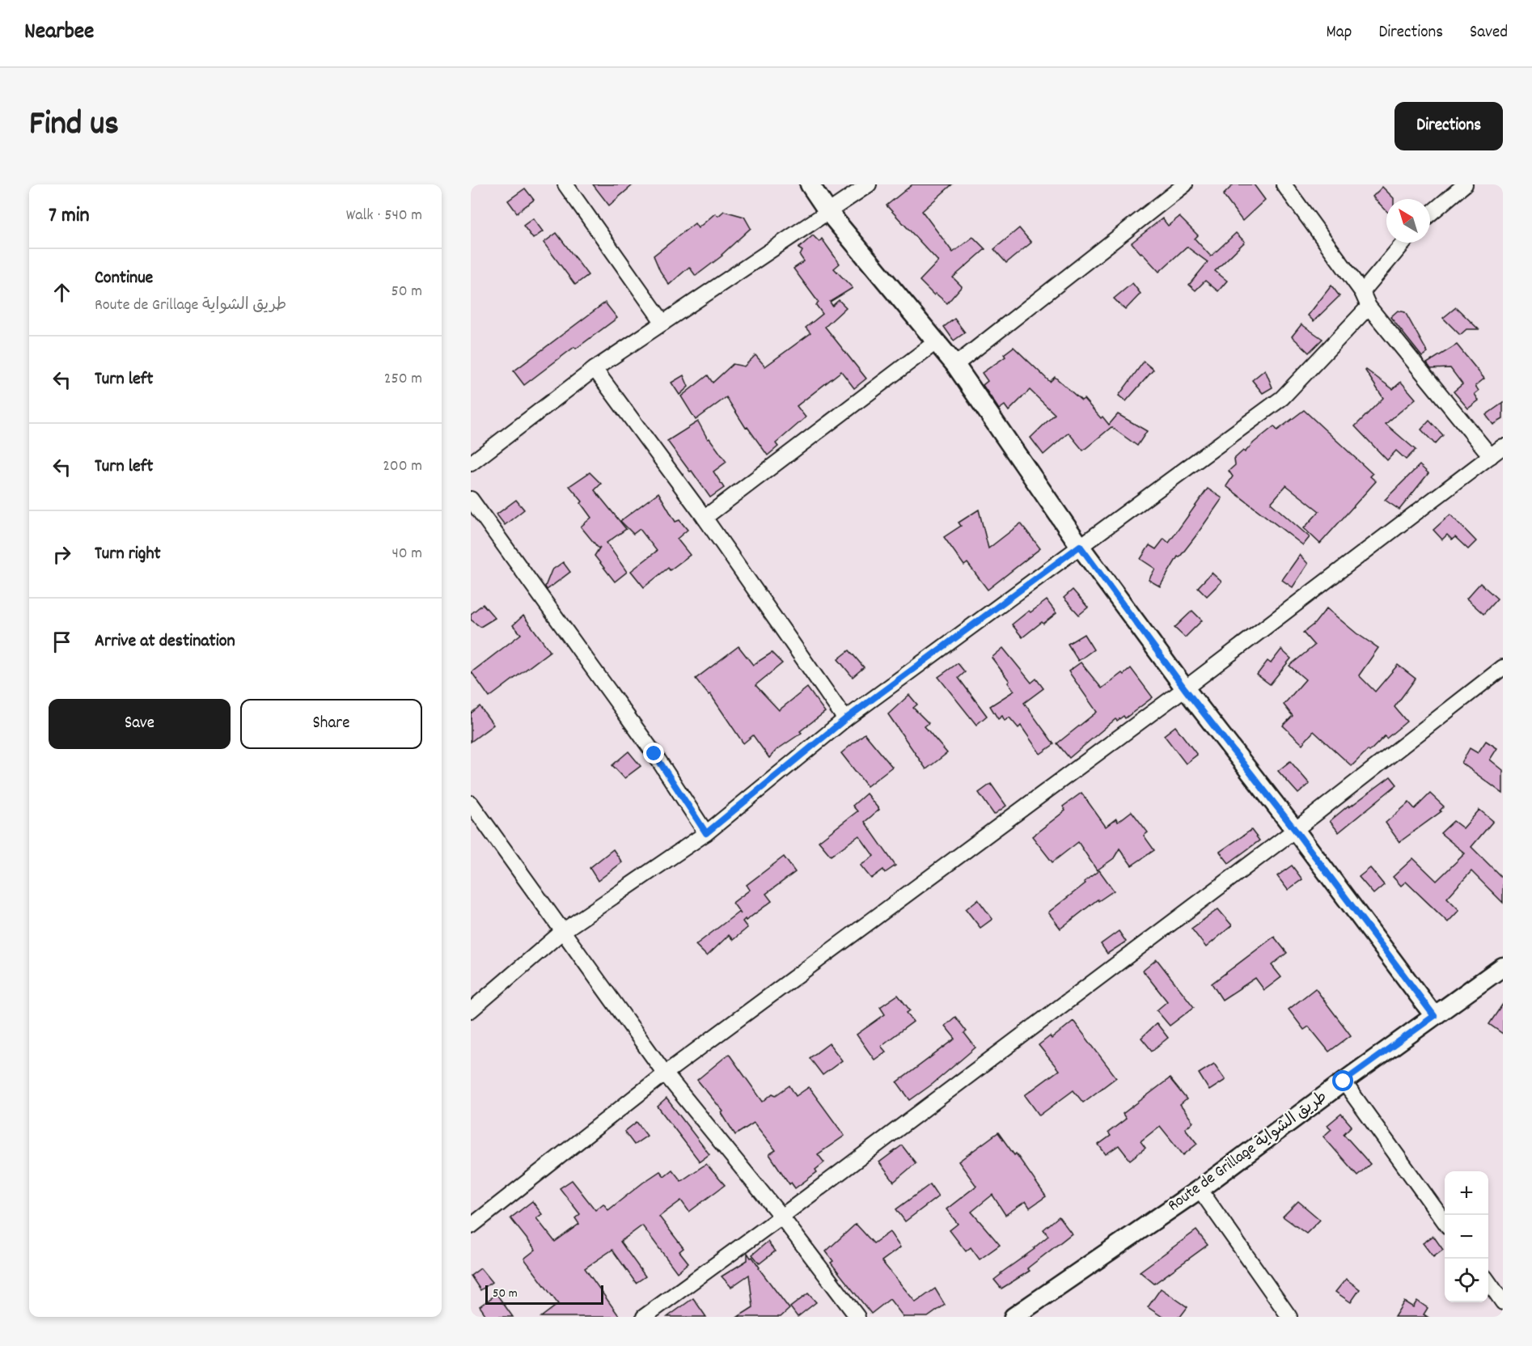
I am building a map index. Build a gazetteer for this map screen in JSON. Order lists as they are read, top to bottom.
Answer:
{
  "streets": {
    "street": ["Route de Grillage طريق الشواية"]
  },
  "scale_bar": "50 m",
  "north": "top left",
  "page": {
    "header": "Nearbee",
    "nav": ["Map", "Directions", "Saved"],
    "title": "Find us",
    "buttons": [
      "Directions",
      ["Save", "Share"]
    ],
    "heading": ["7 min", "Walk · 540 m"],
    "list": [
      ["Continue", "Route de Grillage طريق الشواية", "50 m"],
      ["Turn left", "250 m"],
      ["Turn left", "200 m"],
      ["Turn right", "40 m"],
      "Arrive at destination"
    ],
    "map_buttons": ["+", "−"],
    "scale": "50 m"
  }
}
